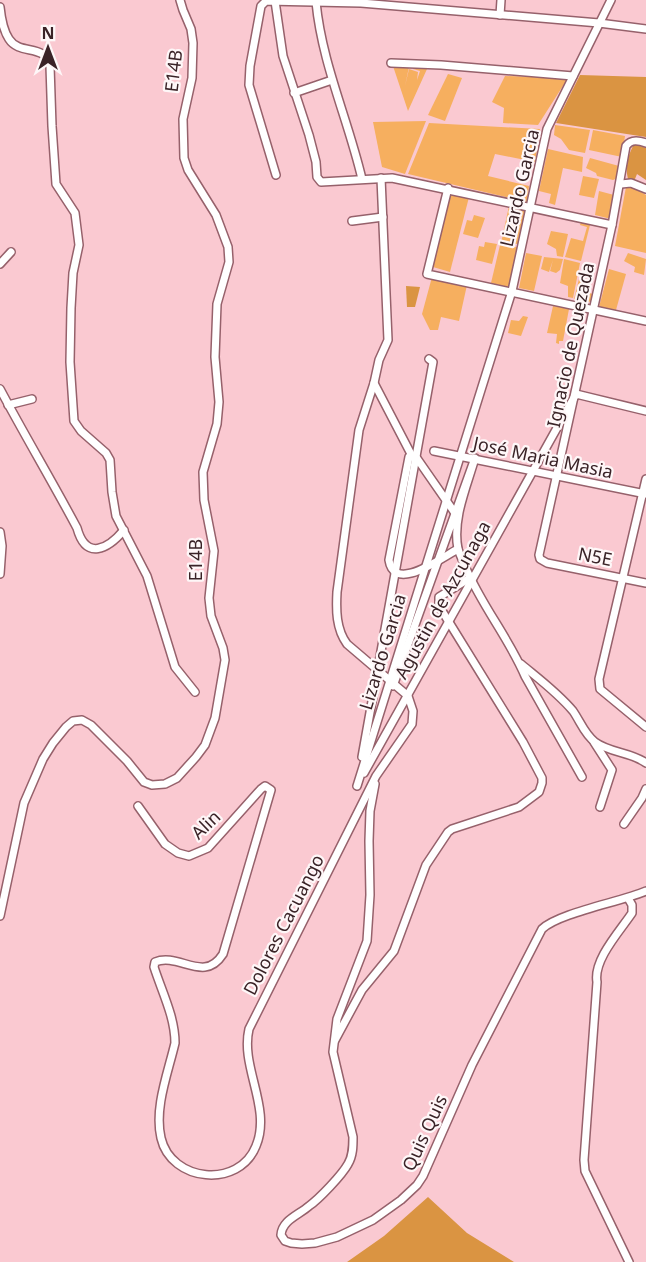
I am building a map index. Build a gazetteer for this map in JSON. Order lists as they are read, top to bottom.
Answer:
{
  "streets": {
    "street": [
      "E14B",
      "Lizardo Garcia",
      "Ignacio de Quezada",
      "José Maria Masia",
      "N5E",
      "Agustin de Azcunaga",
      "Alin",
      "Dolores Cacuango",
      "Quis Quis"
    ]
  },
  "crossings": [
    ["Lizardo Garcia", "José Maria Masia"],
    ["Lizardo Garcia", "Agustin de Azcunaga"],
    ["Ignacio de Quezada", "José Maria Masia"],
    ["Ignacio de Quezada", "N5E"],
    ["Ignacio de Quezada", "Agustin de Azcunaga"],
    ["José Maria Masia", "Agustin de Azcunaga"],
    ["Agustin de Azcunaga", "Dolores Cacuango"],
    ["Alin", "Dolores Cacuango"],
    ["Dolores Cacuango", "Quis Quis"]
  ],
  "north": "top"
}
